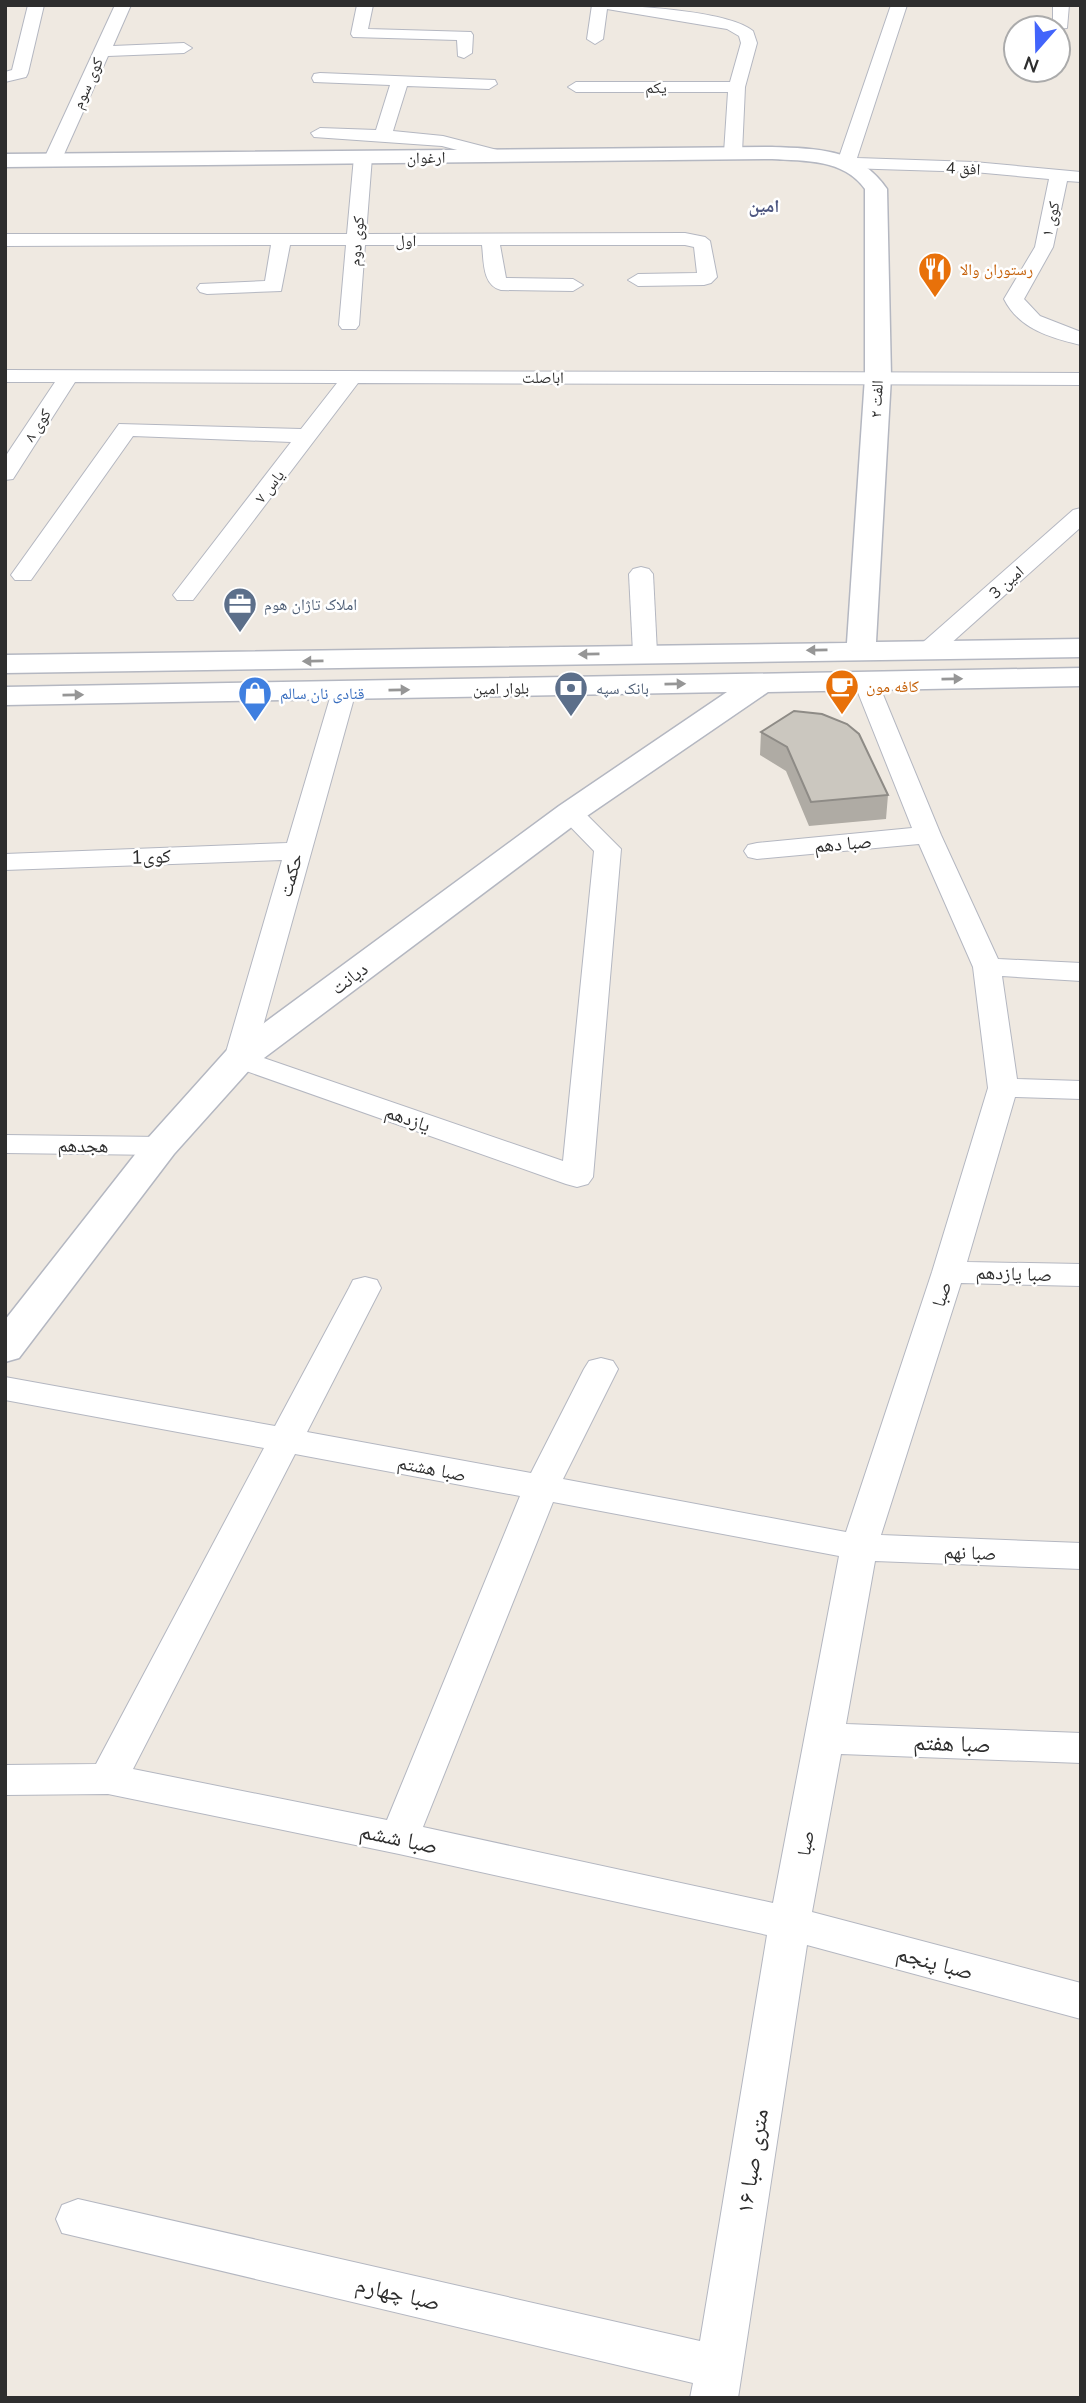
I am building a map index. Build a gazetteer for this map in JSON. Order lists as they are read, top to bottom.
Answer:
{
  "streets": {
    "street": [
      "کوی سوم",
      "یکم",
      "ارغوان",
      "افق 4",
      "کوی ۱",
      "اول",
      "کوی دوم",
      "اباصلت",
      "الفت ۲",
      "کوی ۸",
      "یاس ۷",
      "امین 3",
      "بلوار امین",
      "صبا دهم",
      "کوی1",
      "حکمت",
      "دیانت",
      "یازدهم",
      "هجدهم",
      "صبا یازدهم",
      "صبا",
      "صبا هشتم",
      "صبا نهم",
      "صبا هفتم",
      "صبا ششم",
      "صبا پنجم",
      "۱۶ متری صبا",
      "صبا چهارم"
    ]
  },
  "crossings": [
    ["کوی سوم", "ارغوان"],
    ["ارغوان", "افق 4"],
    ["ارغوان", "کوی دوم"],
    ["ارغوان", "الفت ۲"],
    ["افق 4", "کوی ۱"],
    ["افق 4", "الفت ۲"],
    ["اول", "کوی دوم"],
    ["اباصلت", "الفت ۲"],
    ["اباصلت", "کوی ۸"],
    ["اباصلت", "یاس ۷"],
    ["الفت ۲", "بلوار امین"],
    ["الفت ۲", "صبا"],
    ["امین 3", "بلوار امین"],
    ["بلوار امین", "حکمت"],
    ["بلوار امین", "دیانت"],
    ["بلوار امین", "صبا"],
    ["صبا دهم", "صبا"],
    ["کوی1", "حکمت"],
    ["حکمت", "دیانت"],
    ["حکمت", "یازدهم"],
    ["دیانت", "یازدهم"],
    ["دیانت", "هجدهم"],
    ["صبا یازدهم", "صبا"],
    ["صبا", "صبا هشتم"],
    ["صبا", "صبا نهم"],
    ["صبا", "صبا هفتم"],
    ["صبا", "صبا ششم"],
    ["صبا", "صبا پنجم"],
    ["صبا", "۱۶ متری صبا"],
    ["صبا هشتم", "صبا نهم"],
    ["صبا ششم", "صبا پنجم"],
    ["صبا ششم", "۱۶ متری صبا"],
    ["صبا پنجم", "۱۶ متری صبا"],
    ["۱۶ متری صبا", "صبا چهارم"]
  ],
  "districts": ["امین"],
  "places": {
    "restaurant": ["رستوران والا"],
    "office": ["املاک تاژان هوم"],
    "cafe": ["کافه مون"],
    "bank": ["بانک سپه"],
    "shop": ["قنادی نان سالم"]
  },
  "north": "bottom"
}
